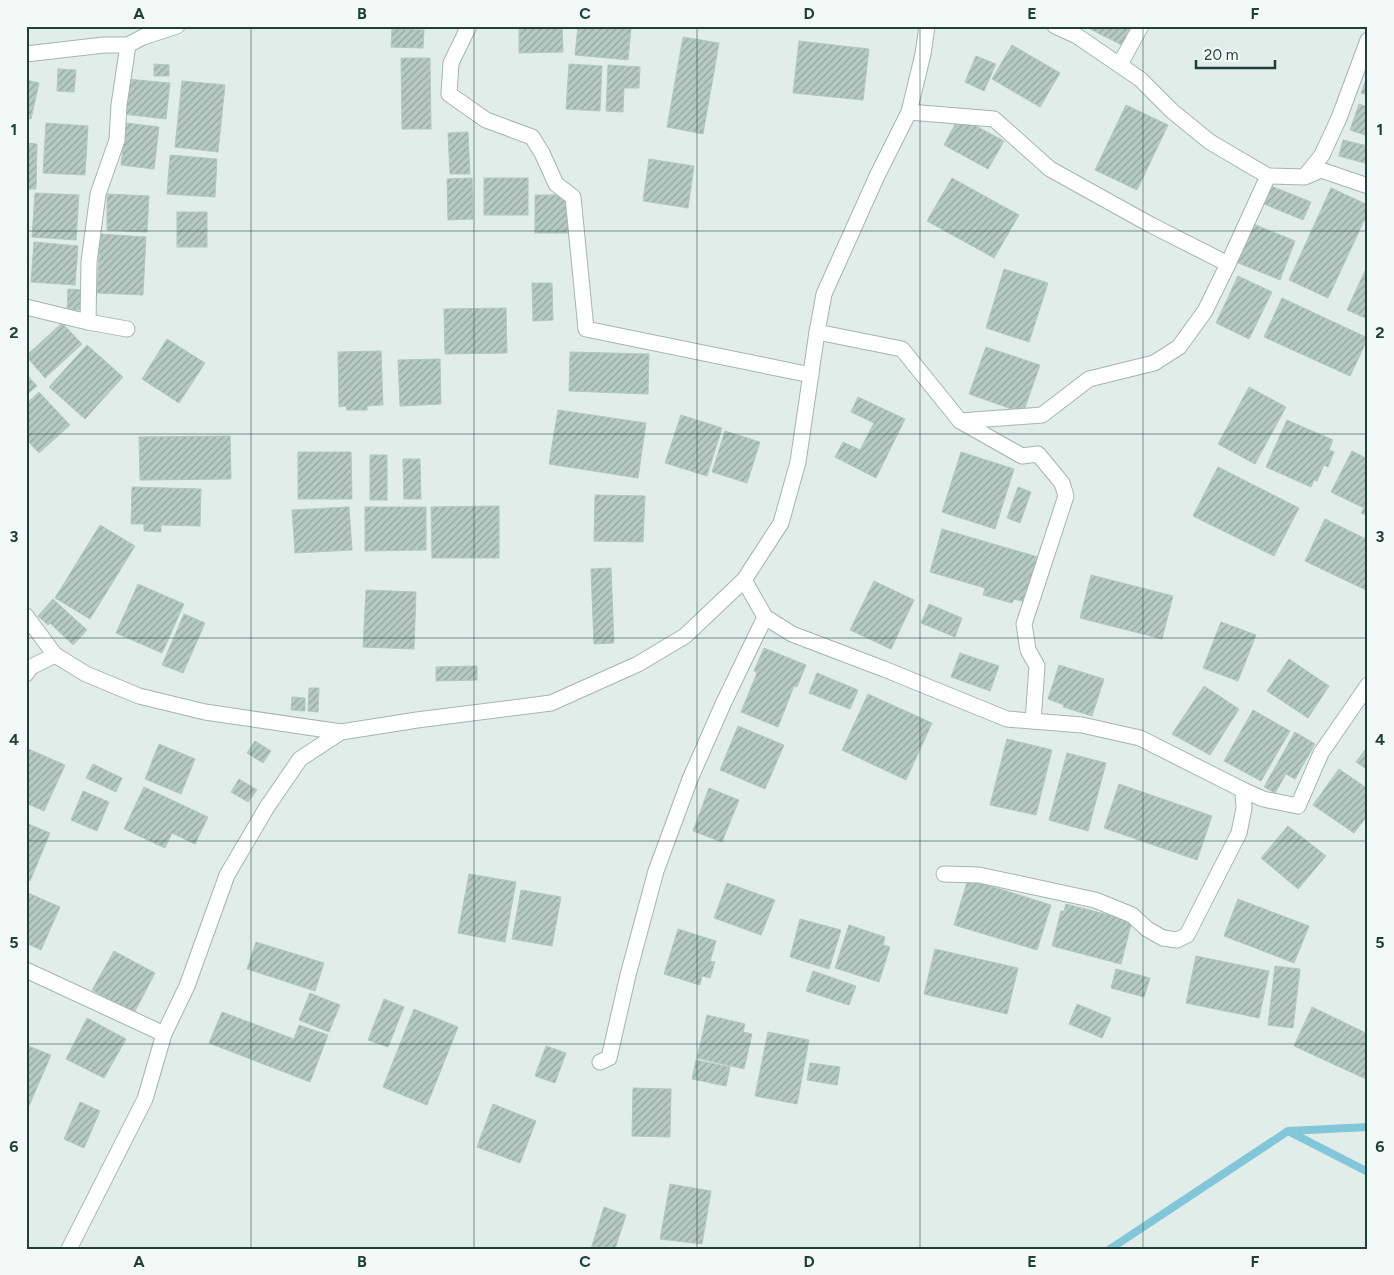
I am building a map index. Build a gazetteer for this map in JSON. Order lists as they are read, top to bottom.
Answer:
{
  "scale_bar": "20 m",
  "grid": {
    "columns": [
      "A",
      "B",
      "C",
      "D",
      "E",
      "F"
    ],
    "rows": [
      "1",
      "2",
      "3",
      "4",
      "5",
      "6"
    ]
  }
}
